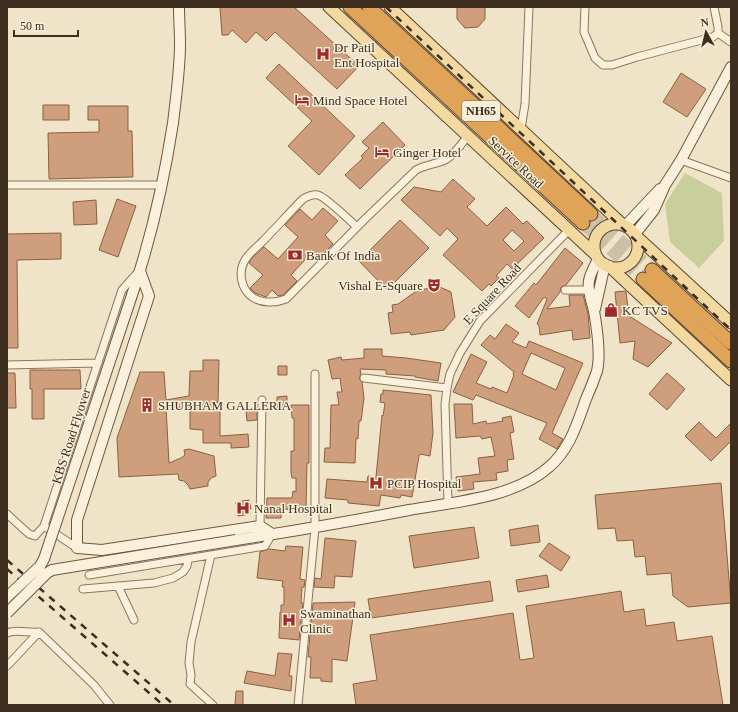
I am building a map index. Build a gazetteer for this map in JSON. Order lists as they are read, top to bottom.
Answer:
{
  "streets": {
    "highway": ["NH65"],
    "main road": ["Service Road", "KBS Road Flyover"],
    "street": ["E Square Road"]
  },
  "crossings": [
    ["Service Road", "E Square Road"]
  ],
  "places": {
    "hospital": [
      "Dr Patil Ent Hospital",
      "PCIP Hospital",
      "Nanal Hospital",
      "Swaminathan Clinic"
    ],
    "hotel": ["Mind Space Hotel", "Ginger Hotel"],
    "bank": ["Bank Of India"],
    "theatre": ["Vishal E-Square"],
    "shop": ["KC TVS"],
    "building": ["SHUBHAM GALLERIA"]
  },
  "scale_bar": "50 m",
  "north": "top"
}
